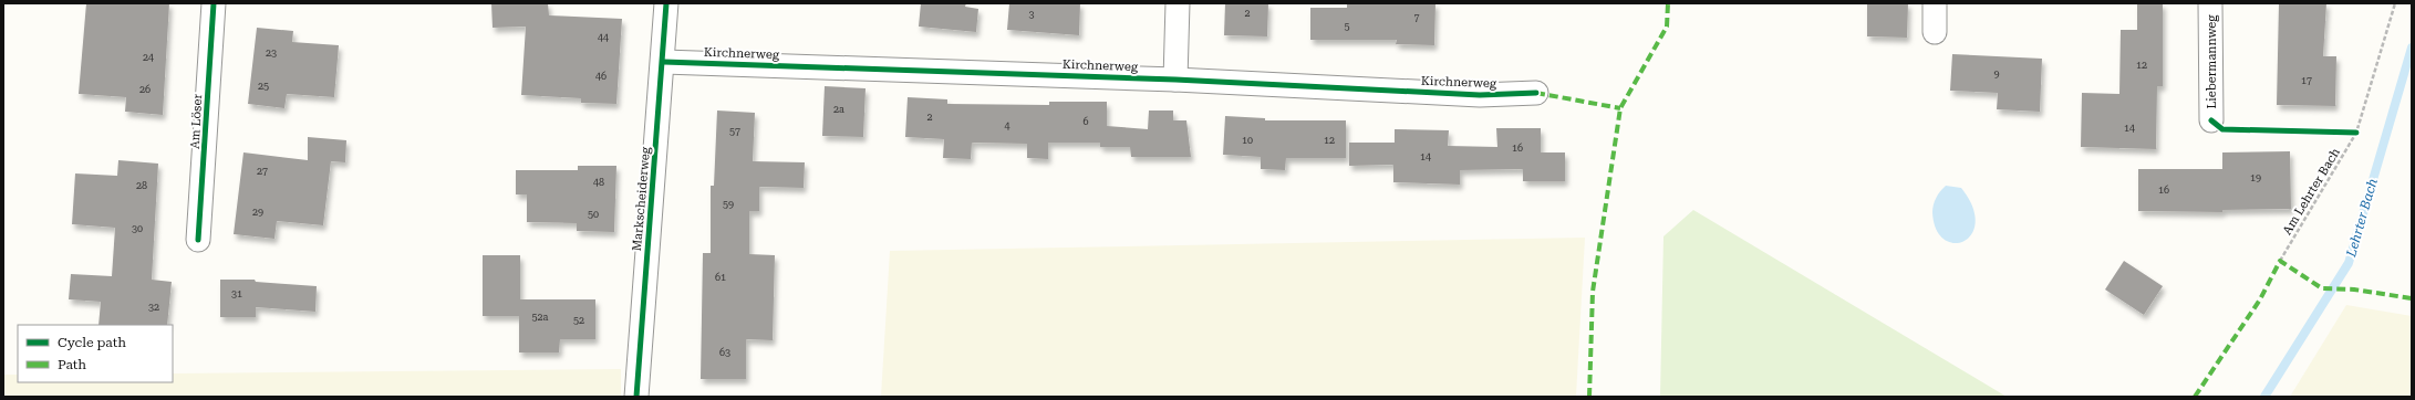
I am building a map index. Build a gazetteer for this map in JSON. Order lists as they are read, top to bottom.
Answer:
{
  "streets": {
    "street": [
      "Kirchnerweg",
      "Liebermannweg",
      "Am Löser",
      "Markscheiderweg"
    ],
    "path": ["Am Lehrter Bach"]
  },
  "crossings": [
    ["Kirchnerweg", "Markscheiderweg"]
  ],
  "water": ["Lehrter Bach"],
  "house_numbers": [
    "2",
    "3",
    "7",
    "5",
    "44",
    "23",
    "24",
    "12",
    "9",
    "46",
    "17",
    "25",
    "26",
    "2a",
    "2",
    "6",
    "4",
    "14",
    "57",
    "10",
    "12",
    "16",
    "14",
    "27",
    "19",
    "48",
    "28",
    "16",
    "59",
    "29",
    "50",
    "30",
    "61",
    "31",
    "32",
    "52a",
    "52",
    "63"
  ],
  "legend": ["Cycle path", "Path"]
}
